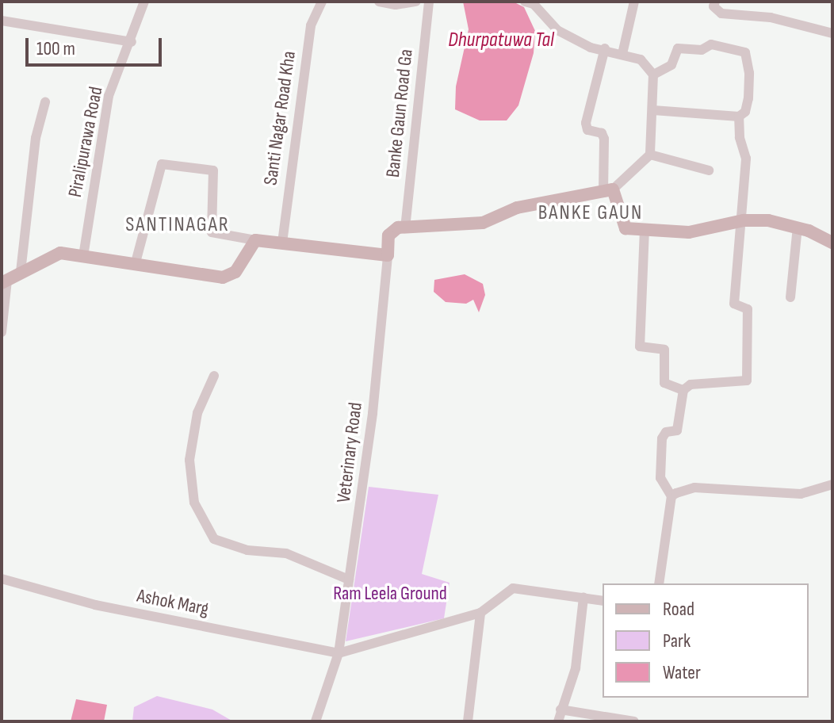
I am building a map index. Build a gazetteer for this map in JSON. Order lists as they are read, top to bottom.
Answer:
{
  "streets": {
    "street": [
      "Banke Gaun Road Ga",
      "Santi Nagar Road Kha",
      "Piralipurawa Road",
      "Veterinary Road",
      "Ashok Marg"
    ]
  },
  "crossings": [
    ["Veterinary Road", "Ashok Marg"]
  ],
  "districts": ["BANKE GAUN", "SANTINAGAR"],
  "water": ["Dhurpatuwa Tal"],
  "parks": ["Ram Leela Ground"],
  "legend": ["Road", "Park", "Water"],
  "scale_bar": "100 m"
}
